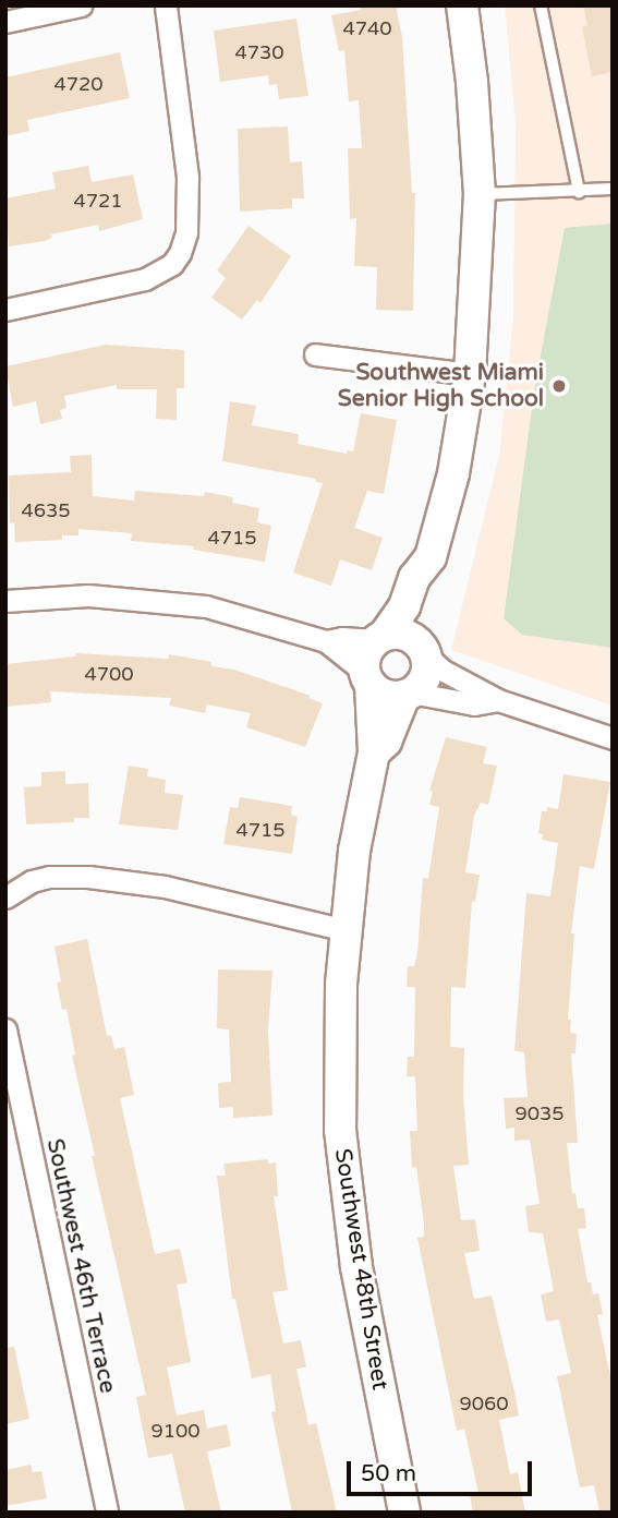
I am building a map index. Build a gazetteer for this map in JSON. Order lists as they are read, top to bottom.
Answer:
{
  "streets": {
    "street": ["Southwest 46th Terrace", "Southwest 48th Street"]
  },
  "places": ["Southwest Miami Senior High School"],
  "house_numbers": [
    "4740",
    "4730",
    "4720",
    "4721",
    "4635",
    "4715",
    "4700",
    "4715",
    "9035",
    "9060",
    "9100"
  ],
  "scale_bar": "50 m"
}
